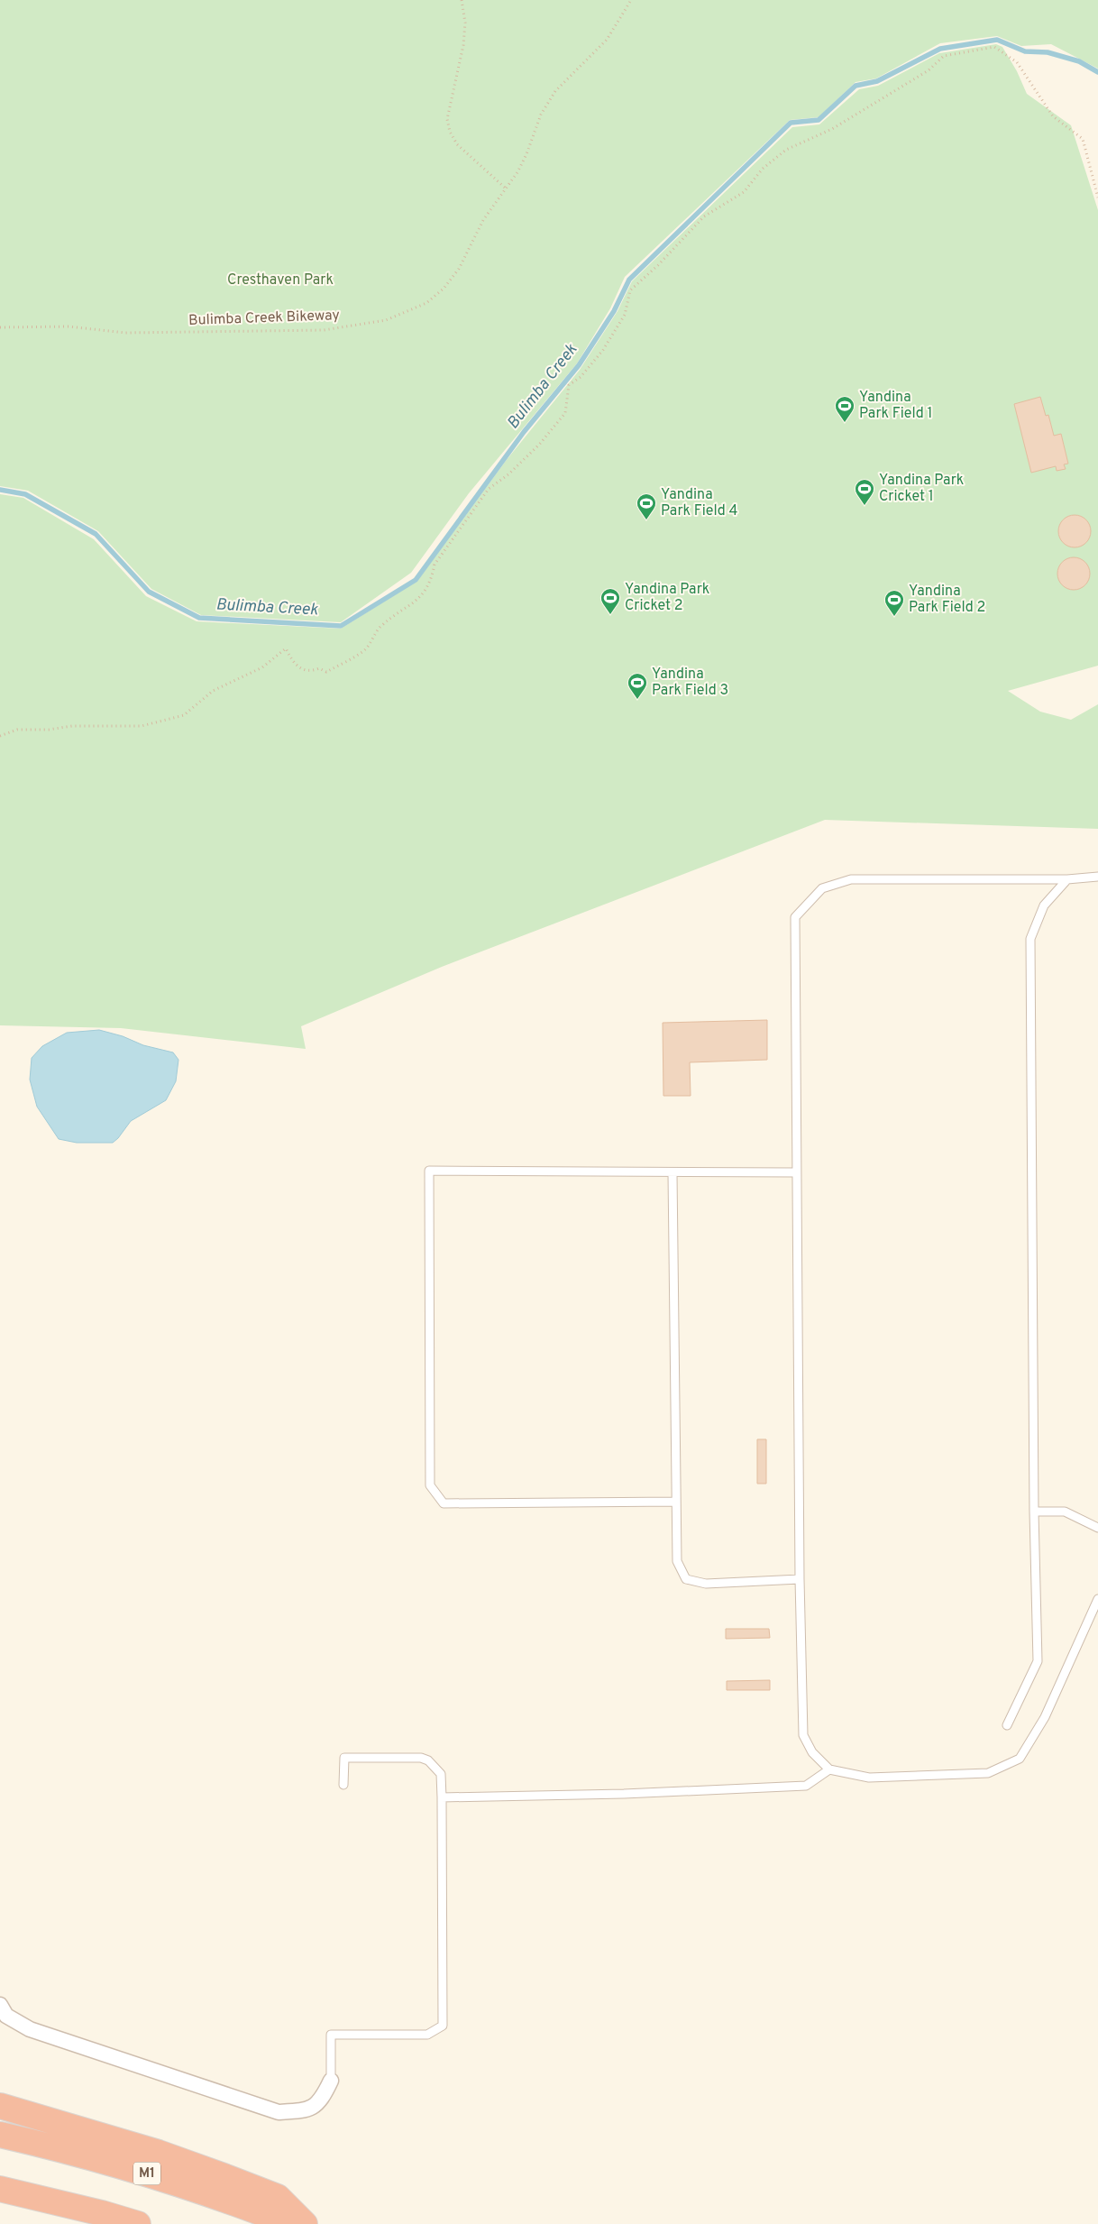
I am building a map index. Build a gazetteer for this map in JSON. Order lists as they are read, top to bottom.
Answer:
{
  "streets": {
    "highway": ["M1"],
    "path": ["Bulimba Creek Bikeway"]
  },
  "water": ["Bulimba Creek"],
  "parks": ["Cresthaven Park"],
  "places": {
    "sports": [
      "Yandina Park Field 1",
      "Yandina Park Cricket 1",
      "Yandina Park Field 4",
      "Yandina Park Cricket 2",
      "Yandina Park Field 2",
      "Yandina Park Field 3"
    ]
  }
}
